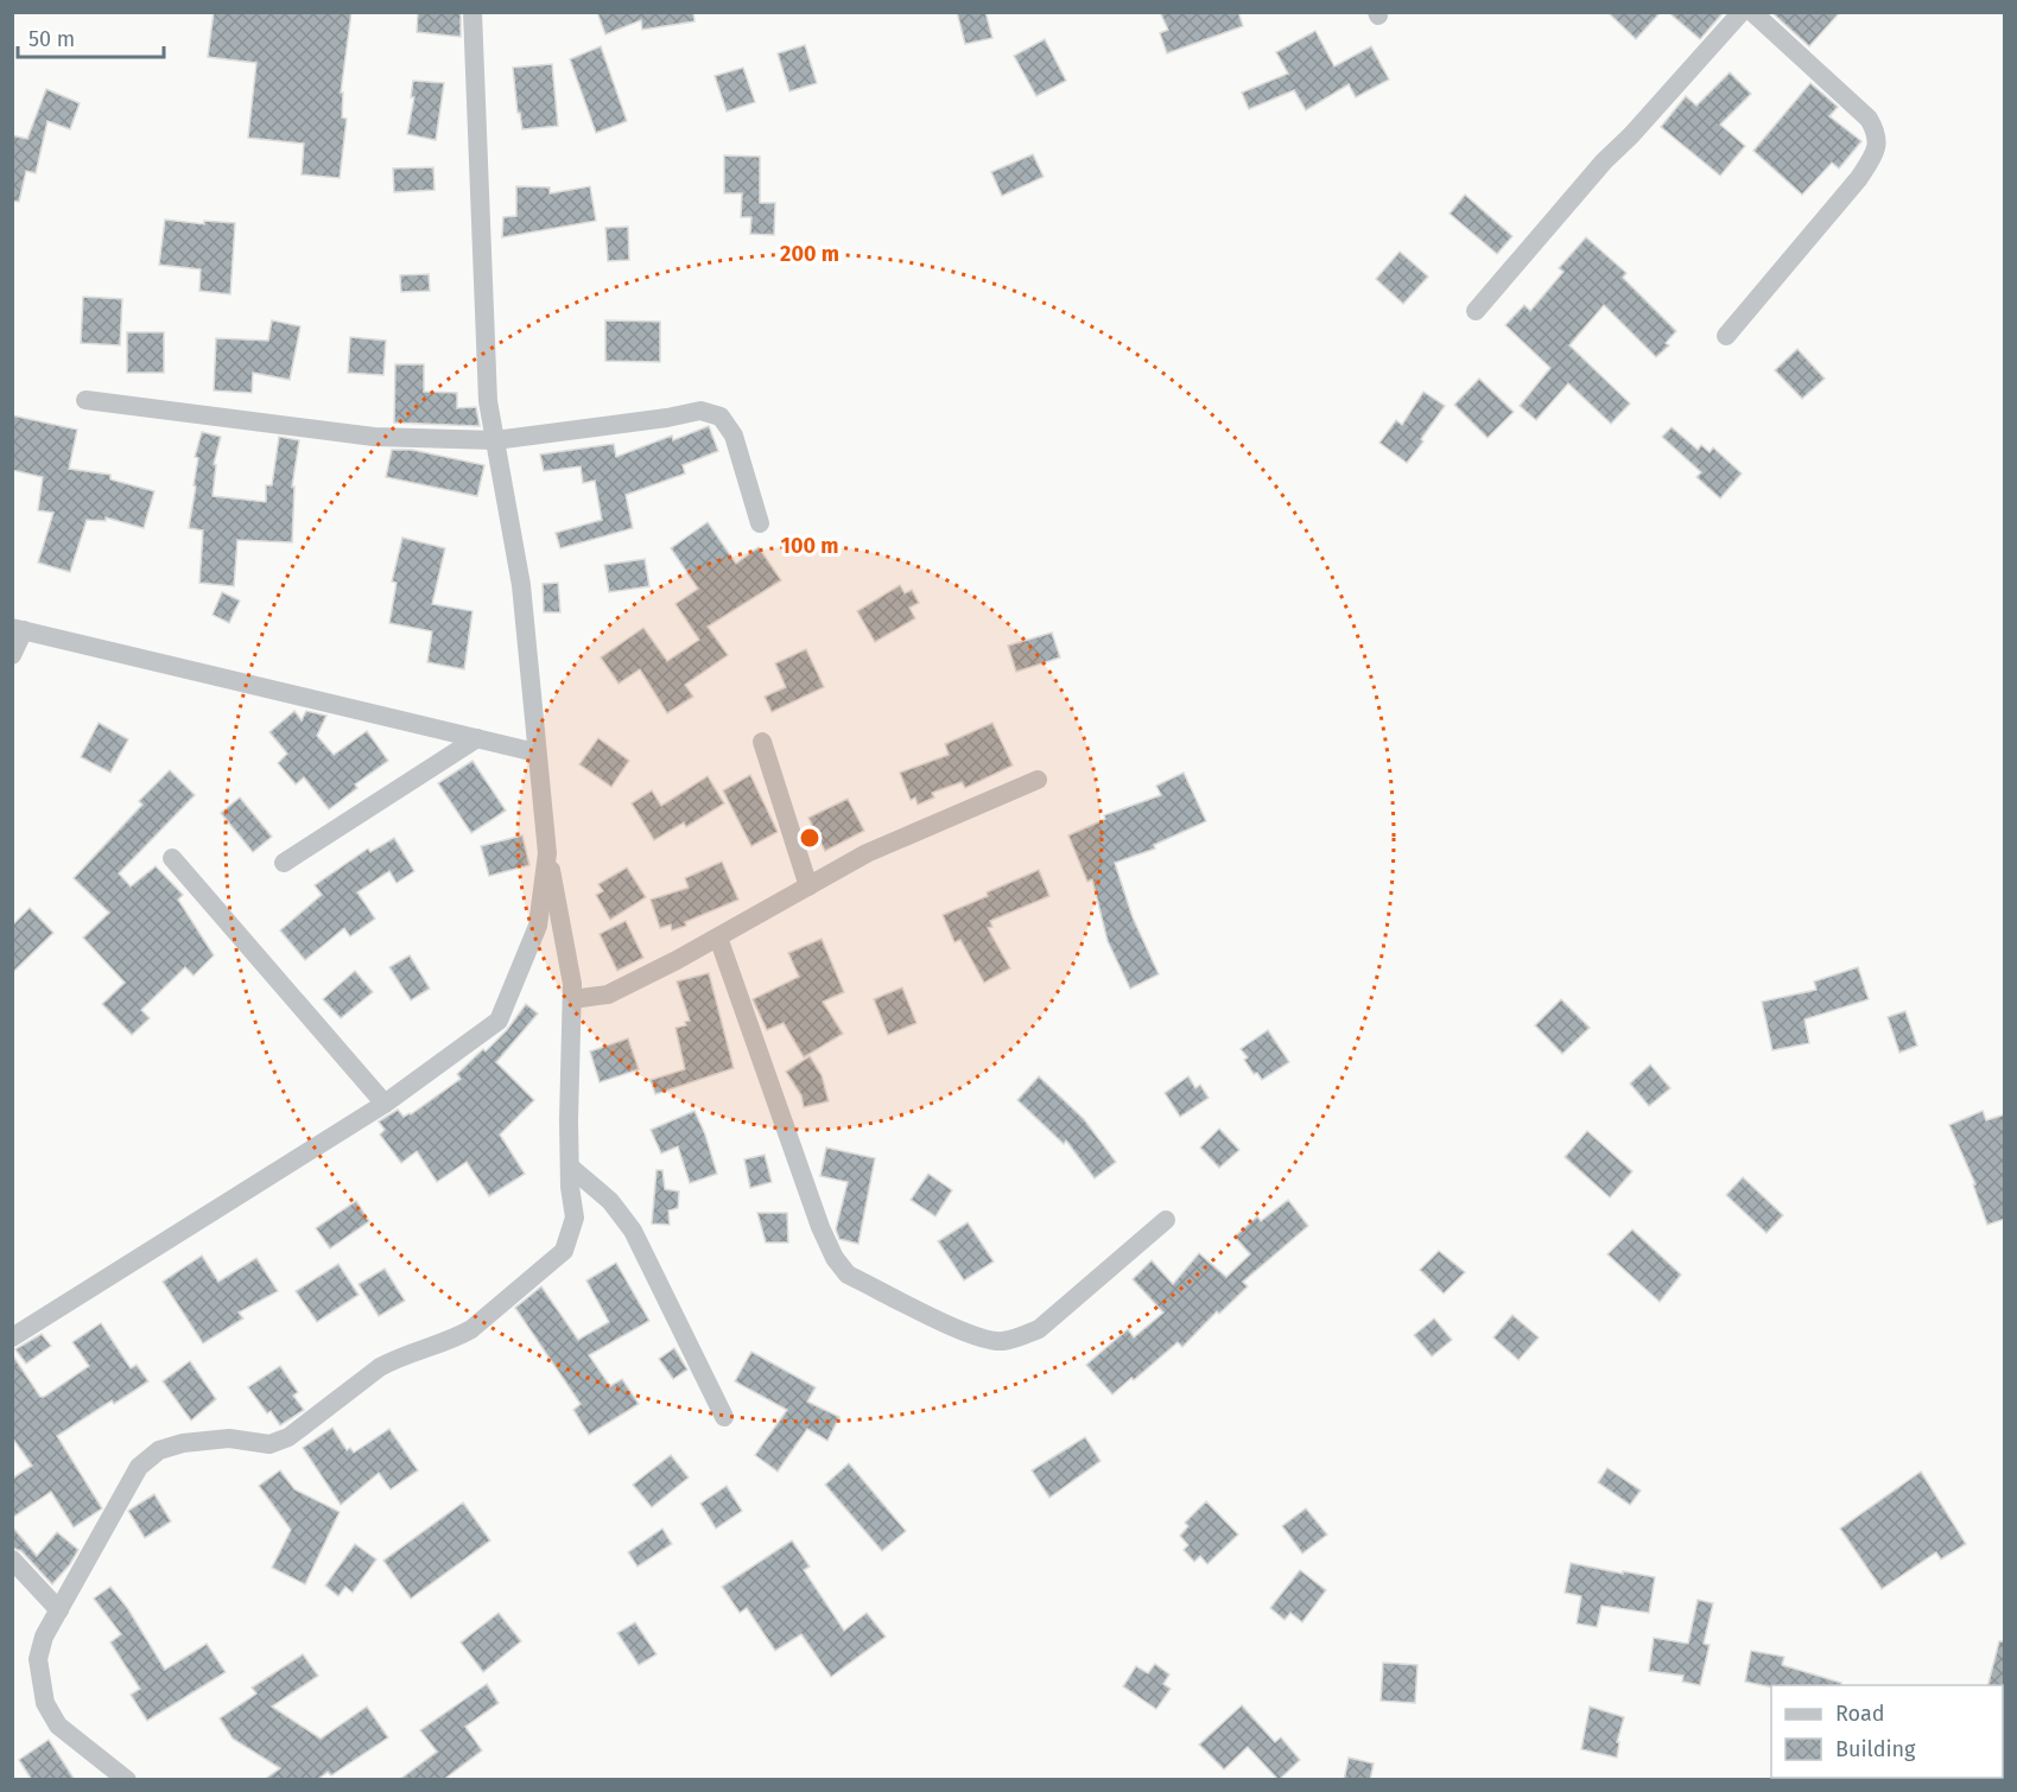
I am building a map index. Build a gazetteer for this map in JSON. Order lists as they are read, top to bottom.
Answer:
{
  "legend": ["Road", "Building"],
  "scale_bar": "50 m",
  "rings": ["200 m", "100 m"]
}
